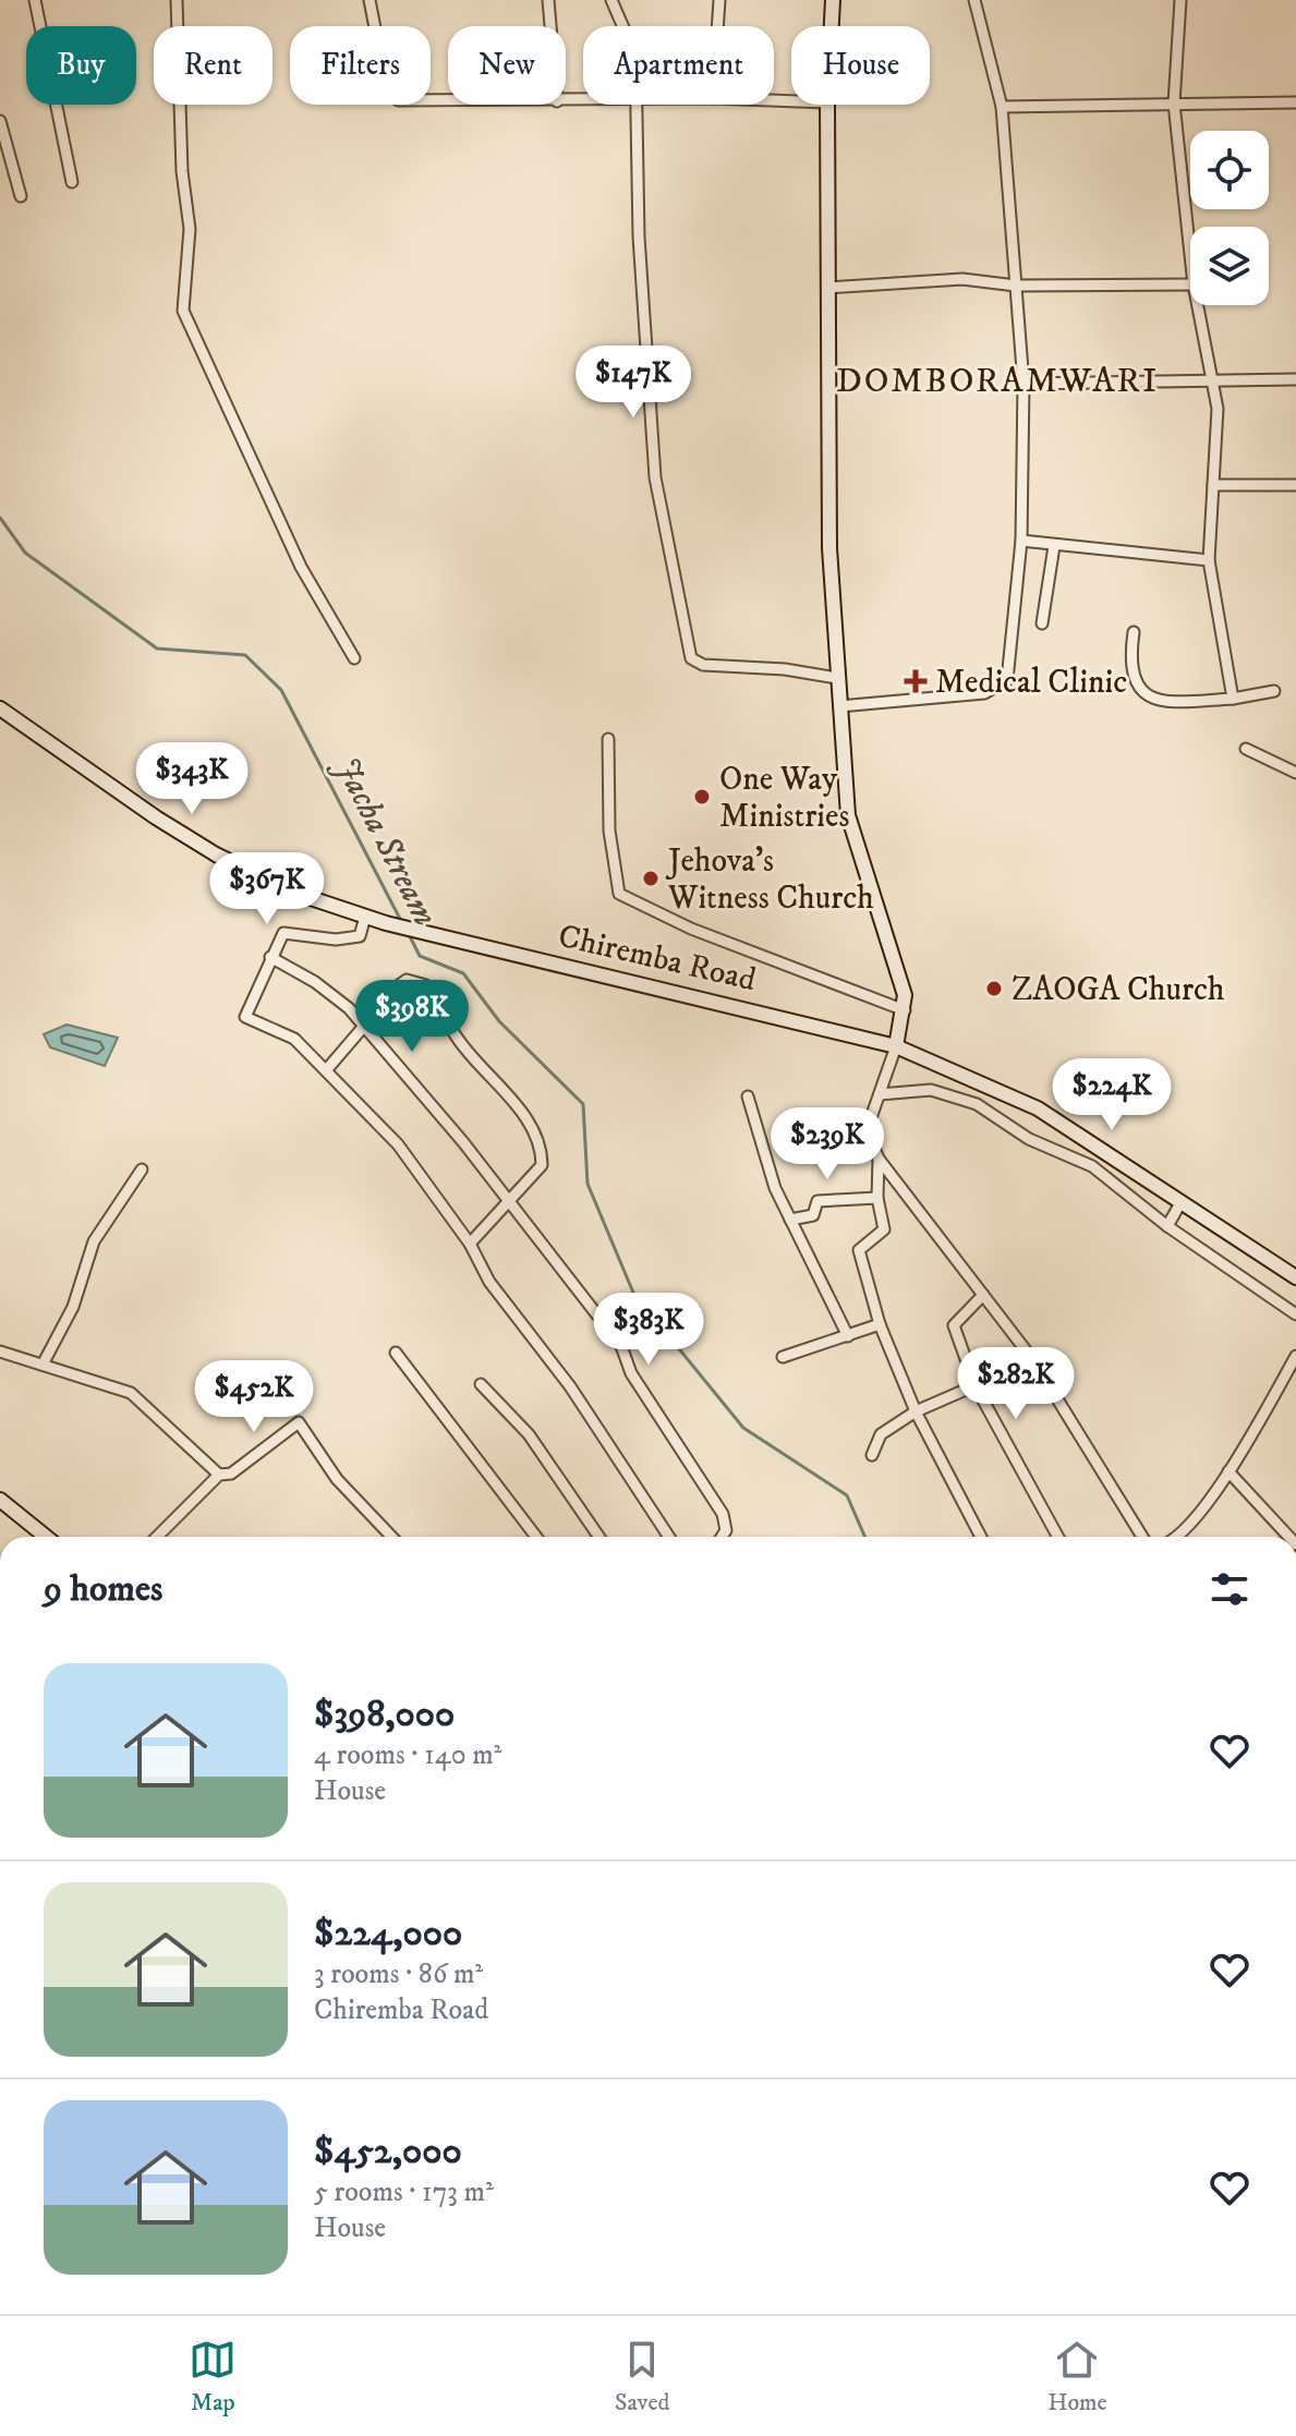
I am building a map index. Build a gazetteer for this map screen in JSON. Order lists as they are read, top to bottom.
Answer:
{
  "streets": {
    "main road": ["Chiremba Road"]
  },
  "districts": ["DOMBORAMWARI"],
  "water": ["Jacha Stream"],
  "places": {
    "health": ["Medical Clinic"],
    "other": ["One Way Ministries", "Jehova's Witness Church", "ZAOGA Church"]
  },
  "page": {
    "chip": [
      "Buy",
      "Rent",
      "Filters",
      "New",
      "Apartment",
      "House"
    ],
    "price": [
      "$147K",
      "$343K",
      "$367K",
      "$398K",
      "$224K",
      "$239K",
      "$383K",
      "$282K",
      "$452K"
    ],
    "heading": "9 homes",
    "list": [
      {
        "name": "$398,000",
        "note": "4 rooms · 140 m² · House"
      },
      {
        "name": "$224,000",
        "note": "3 rooms · 86 m² · Chiremba Road"
      },
      {
        "name": "$452,000",
        "note": "5 rooms · 173 m² · House"
      }
    ],
    "tabs": ["Map", "Saved", "Home"]
  }
}
